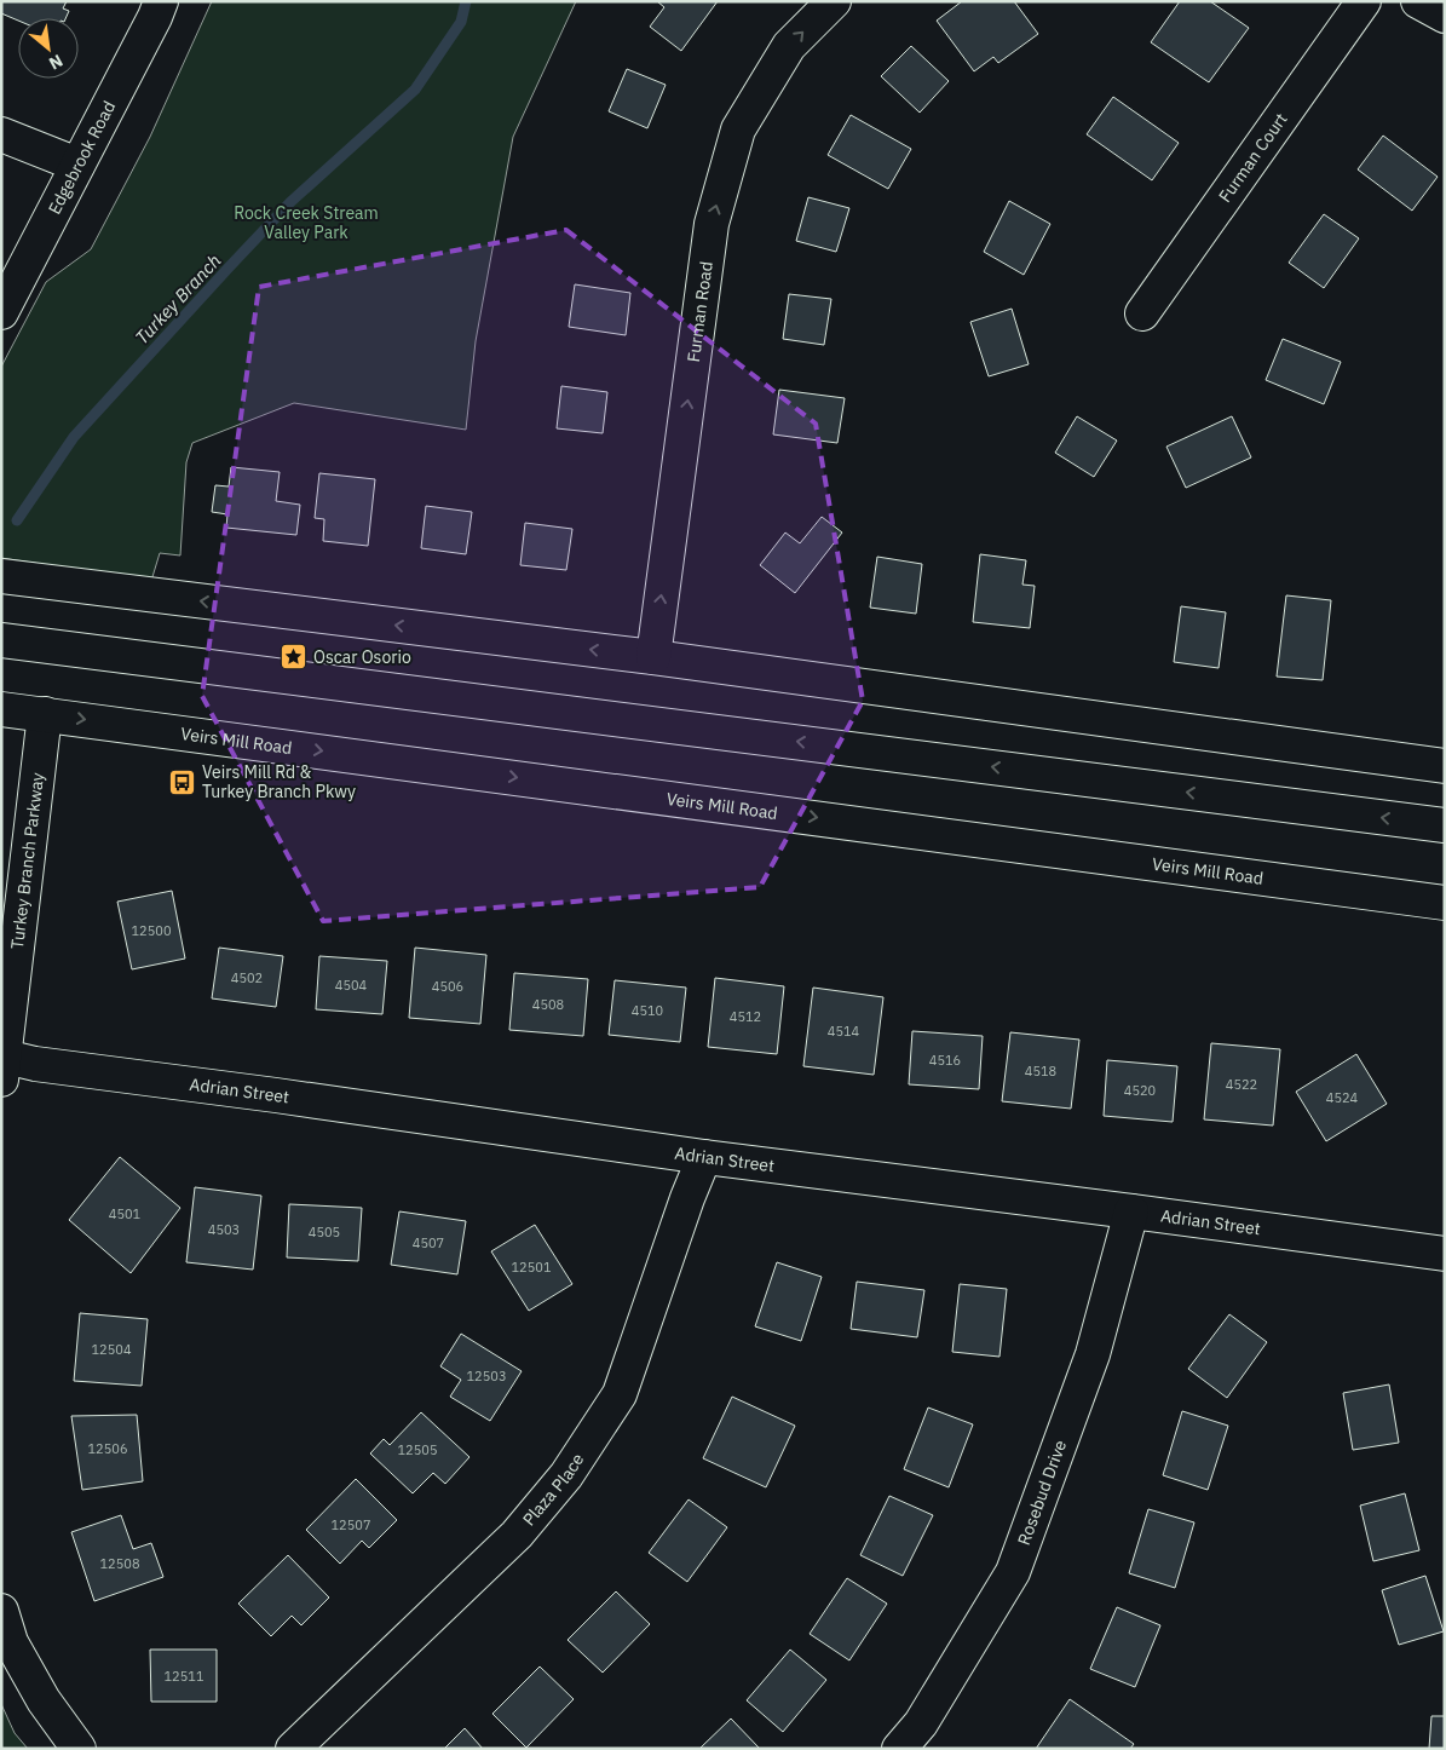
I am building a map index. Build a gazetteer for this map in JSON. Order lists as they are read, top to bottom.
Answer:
{
  "streets": {
    "street": [
      "Edgebrook Road",
      "Furman Court",
      "Furman Road",
      "Veirs Mill Road",
      "Turkey Branch Parkway",
      "Adrian Street",
      "Plaza Place",
      "Rosebud Drive"
    ]
  },
  "crossings": [
    ["Veirs Mill Road", "Turkey Branch Parkway"],
    ["Turkey Branch Parkway", "Adrian Street"],
    ["Adrian Street", "Plaza Place"],
    ["Adrian Street", "Rosebud Drive"]
  ],
  "one_way": ["Furman Road"],
  "water": ["Turkey Branch"],
  "parks": ["Rock Creek Stream Valley Park"],
  "places": {
    "place": ["Oscar Osorio"],
    "bus stop": ["Veirs Mill Rd & Turkey Branch Pkwy"]
  },
  "house_numbers": [
    "12500",
    "4502",
    "4504",
    "4506",
    "4508",
    "4510",
    "4512",
    "4514",
    "4516",
    "4518",
    "4522",
    "4520",
    "4524",
    "4501",
    "4503",
    "4505",
    "4507",
    "12501",
    "12504",
    "12503",
    "12506",
    "12505",
    "12507",
    "12508",
    "12511"
  ],
  "north": "bottom right"
}
